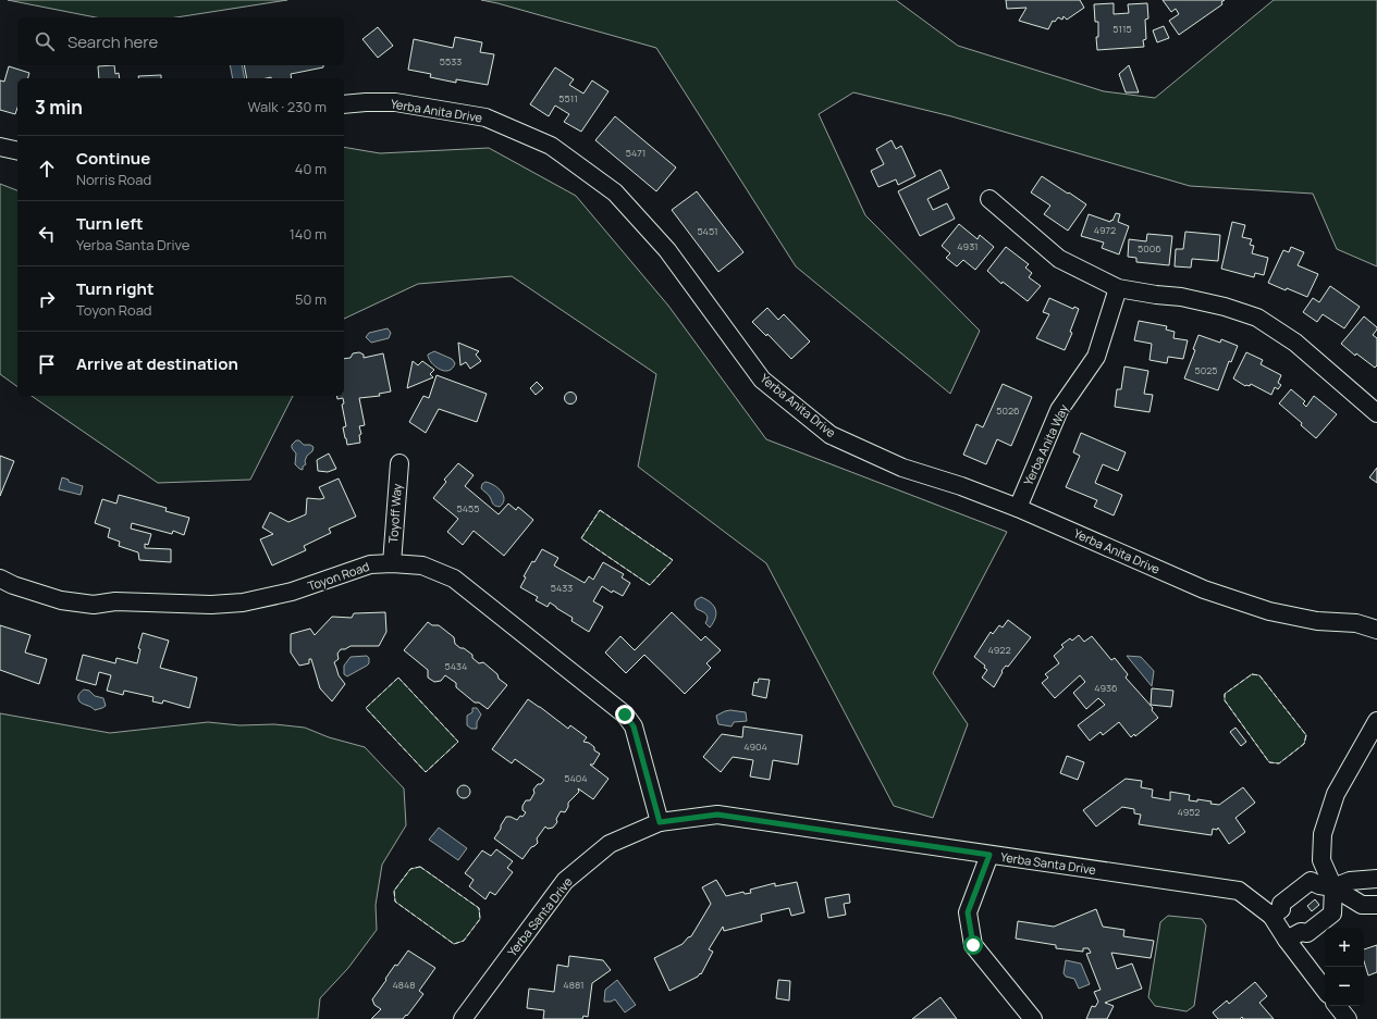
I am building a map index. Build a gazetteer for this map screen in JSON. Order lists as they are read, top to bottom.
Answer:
{
  "streets": {
    "street": [
      "Yerba Anita Drive",
      "Yerba Anita Way",
      "Toyoff Way",
      "Toyon Road",
      "Yerba Santa Drive"
    ]
  },
  "crossings": [
    ["Yerba Anita Drive", "Yerba Anita Way"],
    ["Toyoff Way", "Toyon Road"],
    ["Toyon Road", "Yerba Santa Drive"]
  ],
  "house_numbers": [
    "5115",
    "5533",
    "5511",
    "5471",
    "4972",
    "5451",
    "4931",
    "5006",
    "5025",
    "5026",
    "5455",
    "5433",
    "4922",
    "5434",
    "4936",
    "4904",
    "5404",
    "4952",
    "4848",
    "4881"
  ],
  "page": {
    "search": "Search here",
    "heading": ["3 min", "Walk · 230 m"],
    "list": [
      ["Continue", "Norris Road", "40 m"],
      ["Turn left", "Yerba Santa Drive", "140 m"],
      ["Turn right", "Toyon Road", "50 m"],
      "Arrive at destination"
    ],
    "map_buttons": ["+", "−"]
  }
}
